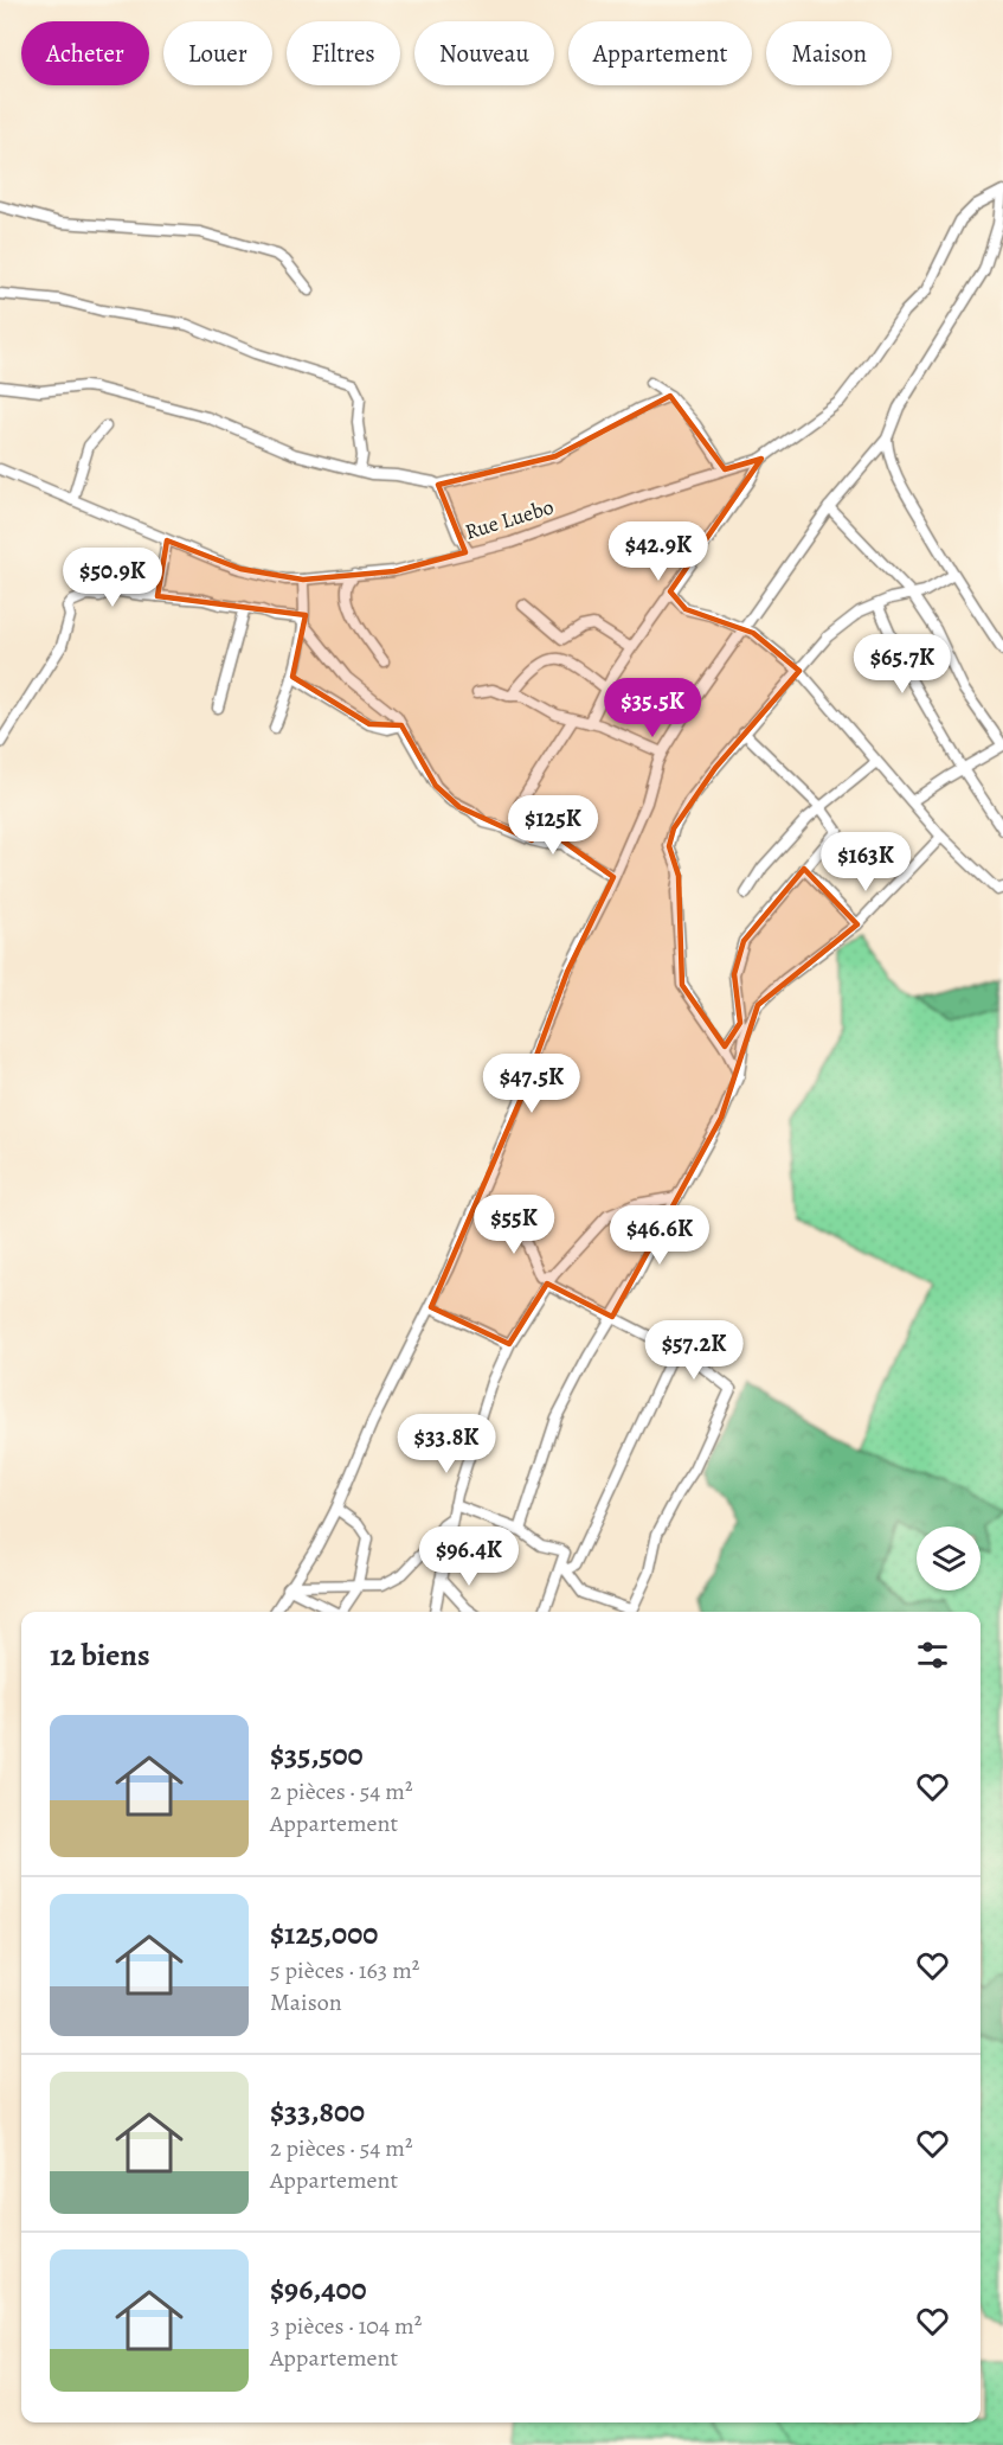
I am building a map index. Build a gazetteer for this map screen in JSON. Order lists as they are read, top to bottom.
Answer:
{
  "streets": {
    "street": ["Rue Luebo"]
  },
  "page": {
    "chip": [
      "Acheter",
      "Louer",
      "Filtres",
      "Nouveau",
      "Appartement",
      "Maison"
    ],
    "price": [
      "$42.9K",
      "$50.9K",
      "$65.7K",
      "$35.5K",
      "$125K",
      "$163K",
      "$47.5K",
      "$55K",
      "$46.6K",
      "$57.2K",
      "$33.8K",
      "$96.4K"
    ],
    "heading": "12 biens",
    "list": [
      {
        "name": "$35,500",
        "note": "2 pièces · 54 m² · Appartement"
      },
      {
        "name": "$125,000",
        "note": "5 pièces · 163 m² · Maison"
      },
      {
        "name": "$33,800",
        "note": "2 pièces · 54 m² · Appartement"
      },
      {
        "name": "$96,400",
        "note": "3 pièces · 104 m² · Appartement"
      }
    ]
  }
}
